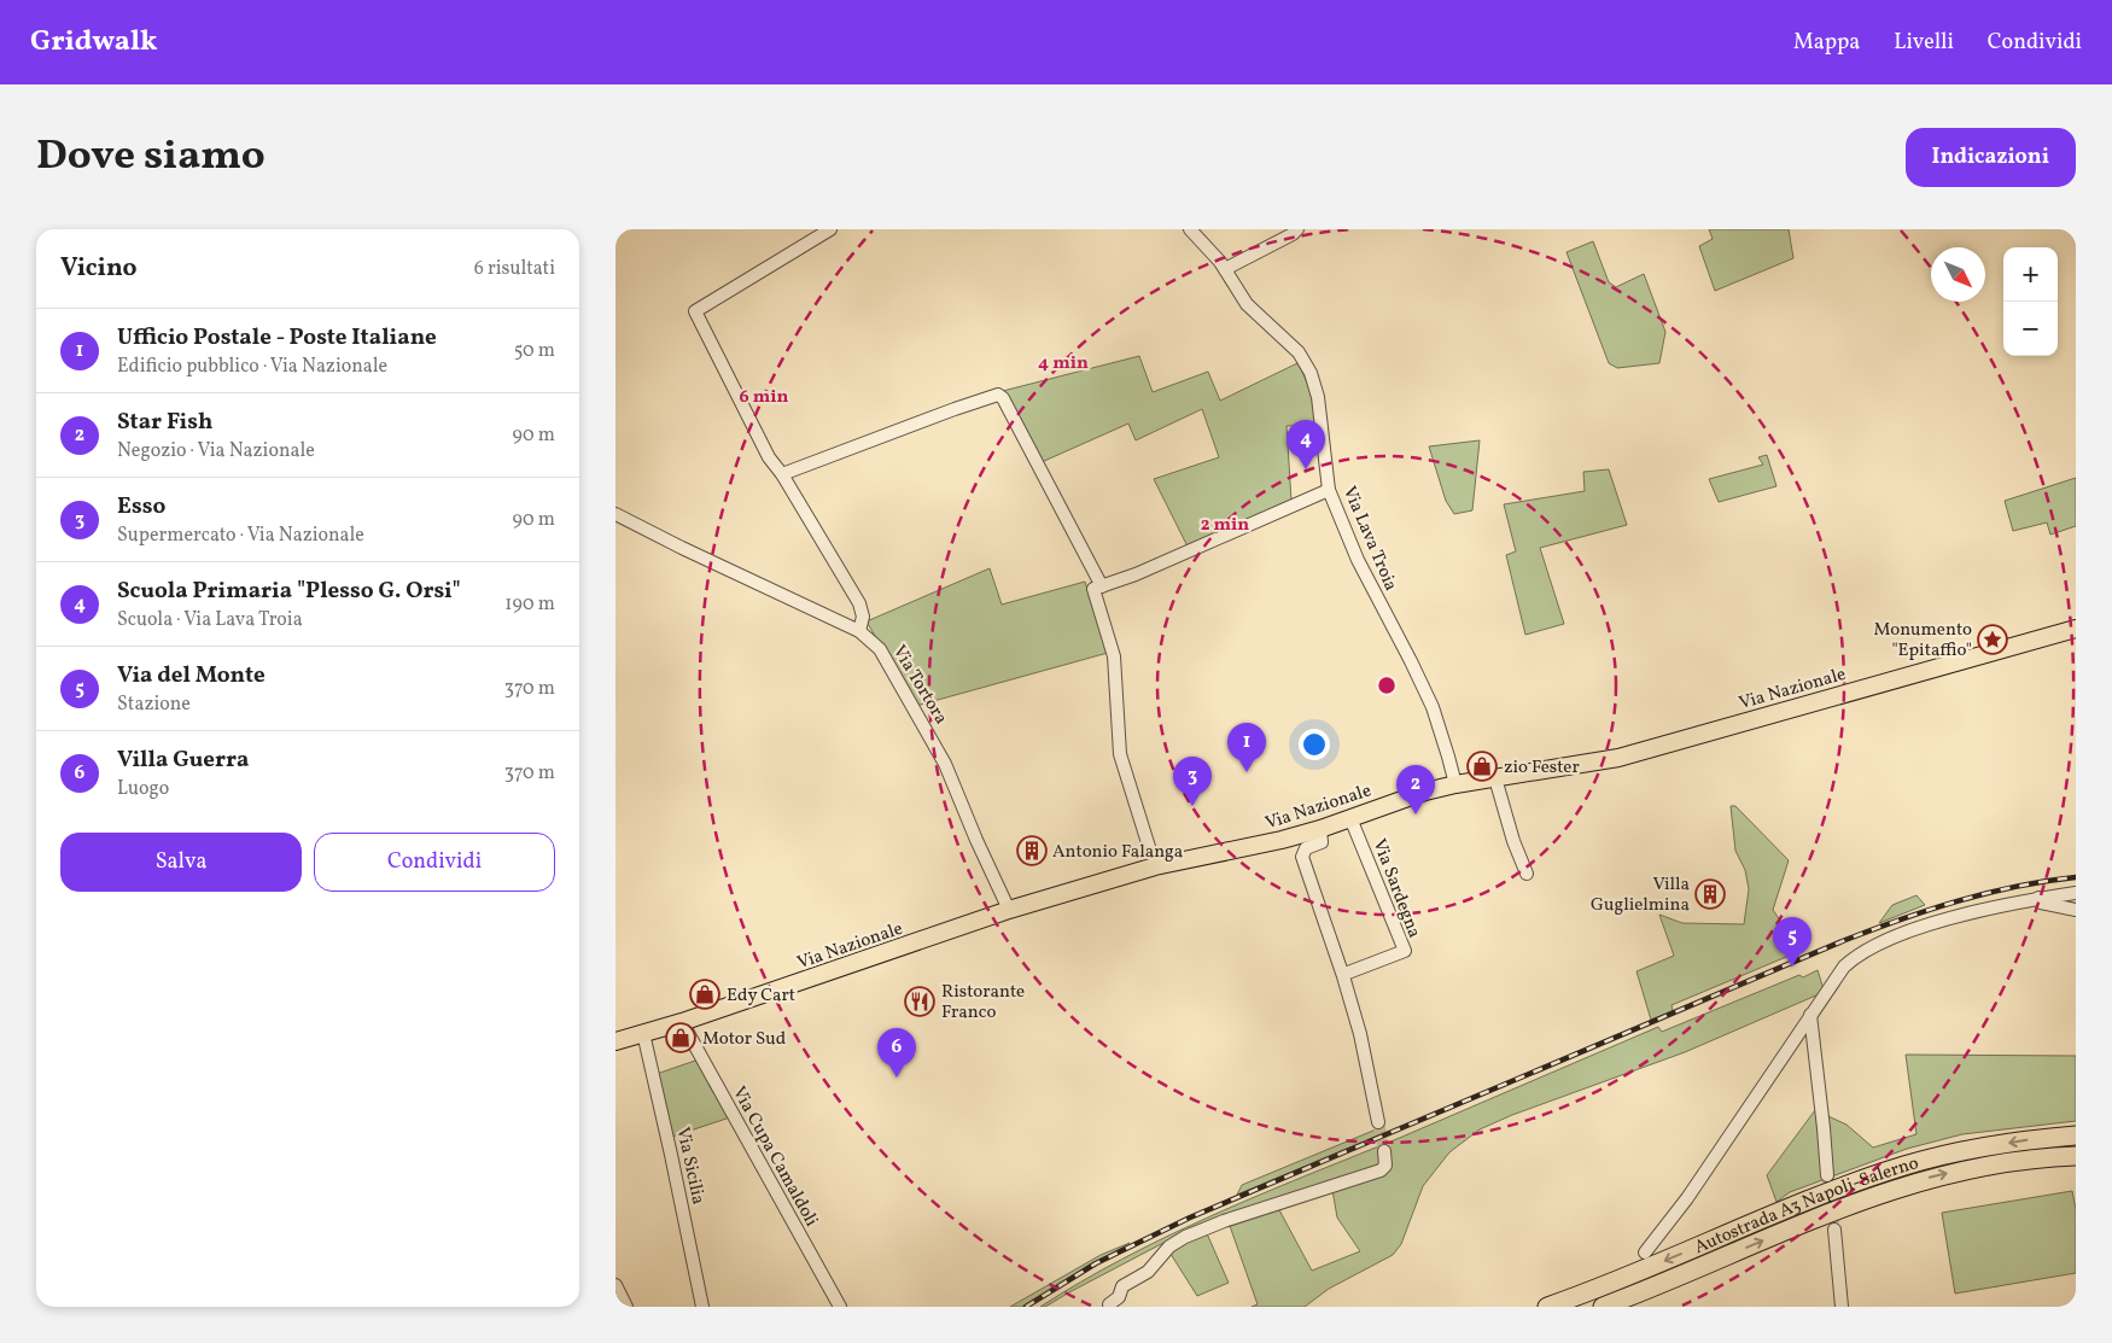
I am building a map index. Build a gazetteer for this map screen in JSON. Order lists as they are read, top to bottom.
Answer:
{
  "streets": {
    "highway": ["Autostrada A3 Napoli-Salerno"],
    "main road": ["Via Nazionale"],
    "street": [
      "Via Lava Troia",
      "Via Tortora",
      "Via Sardegna",
      "Via Cupa Camaldoli",
      "Via Sicilia"
    ]
  },
  "crossings": [
    ["Via Lava Troia", "Via Nazionale"],
    ["Via Tortora", "Via Nazionale"],
    ["Via Nazionale", "Via Sardegna"],
    ["Via Nazionale", "Via Cupa Camaldoli"],
    ["Via Nazionale", "Via Sicilia"]
  ],
  "places": {
    "place": ["Monumento \"Epitaffio\""],
    "shop": ["zio Fester", "Edy Cart", "Motor Sud"],
    "building": ["Antonio Falanga", "Villa Guglielmina"],
    "restaurant": ["Ristorante Franco"]
  },
  "north": "bottom right",
  "page": {
    "header": "Gridwalk",
    "nav": ["Mappa", "Livelli", "Condividi"],
    "title": "Dove siamo",
    "buttons": [
      "Indicazioni",
      ["Salva", "Condividi"]
    ],
    "heading": ["Vicino", "6 risultati"],
    "map_buttons": ["+", "−"],
    "list": [
      {
        "mark": "1",
        "name": "Ufficio Postale - Poste Italiane",
        "note": "Edificio pubblico · Via Nazionale",
        "value": "50 m"
      },
      {
        "mark": "2",
        "name": "Star Fish",
        "note": "Negozio · Via Nazionale",
        "value": "90 m"
      },
      {
        "mark": "3",
        "name": "Esso",
        "note": "Supermercato · Via Nazionale",
        "value": "90 m"
      },
      {
        "mark": "4",
        "name": "Scuola Primaria \"Plesso G. Orsi\"",
        "note": "Scuola · Via Lava Troia",
        "value": "190 m"
      },
      {
        "mark": "5",
        "name": "Via del Monte",
        "note": "Stazione",
        "value": "370 m"
      },
      {
        "mark": "6",
        "name": "Villa Guerra",
        "note": "Luogo",
        "value": "370 m"
      }
    ],
    "pins": [
      "4",
      "1",
      "3",
      "2",
      "5",
      "6"
    ]
  },
  "rings": ["4 min", "6 min", "2 min"]
}
